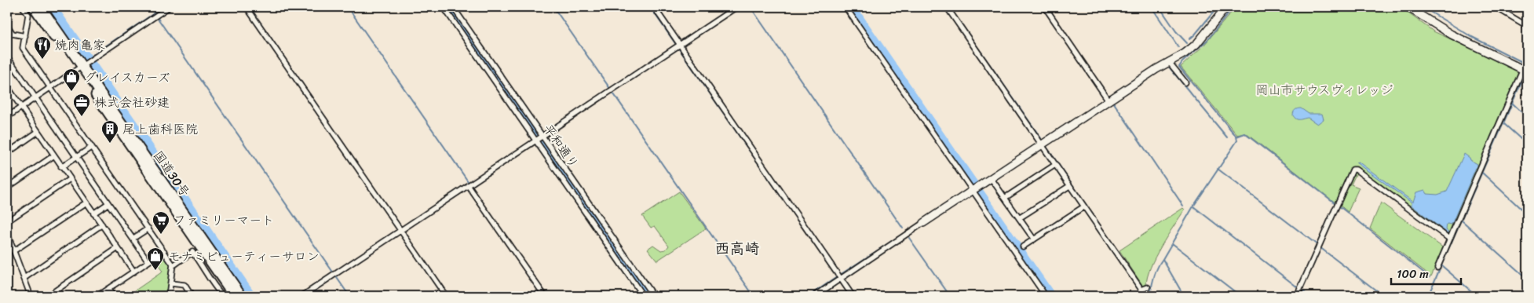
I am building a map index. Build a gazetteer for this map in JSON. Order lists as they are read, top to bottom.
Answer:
{
  "streets": {
    "highway": ["国道30号"],
    "street": ["平和通り"]
  },
  "districts": ["西高崎"],
  "parks": ["岡山市サウスヴィレッジ"],
  "places": {
    "restaurant": ["焼肉亀家"],
    "shop": ["グレイスカーズ", "モナミビューティーサロン"],
    "office": ["株式会社砂建"],
    "building": ["尾上歯科医院"],
    "supermarket": ["ファミリーマート"]
  },
  "scale_bar": "100 m"
}
